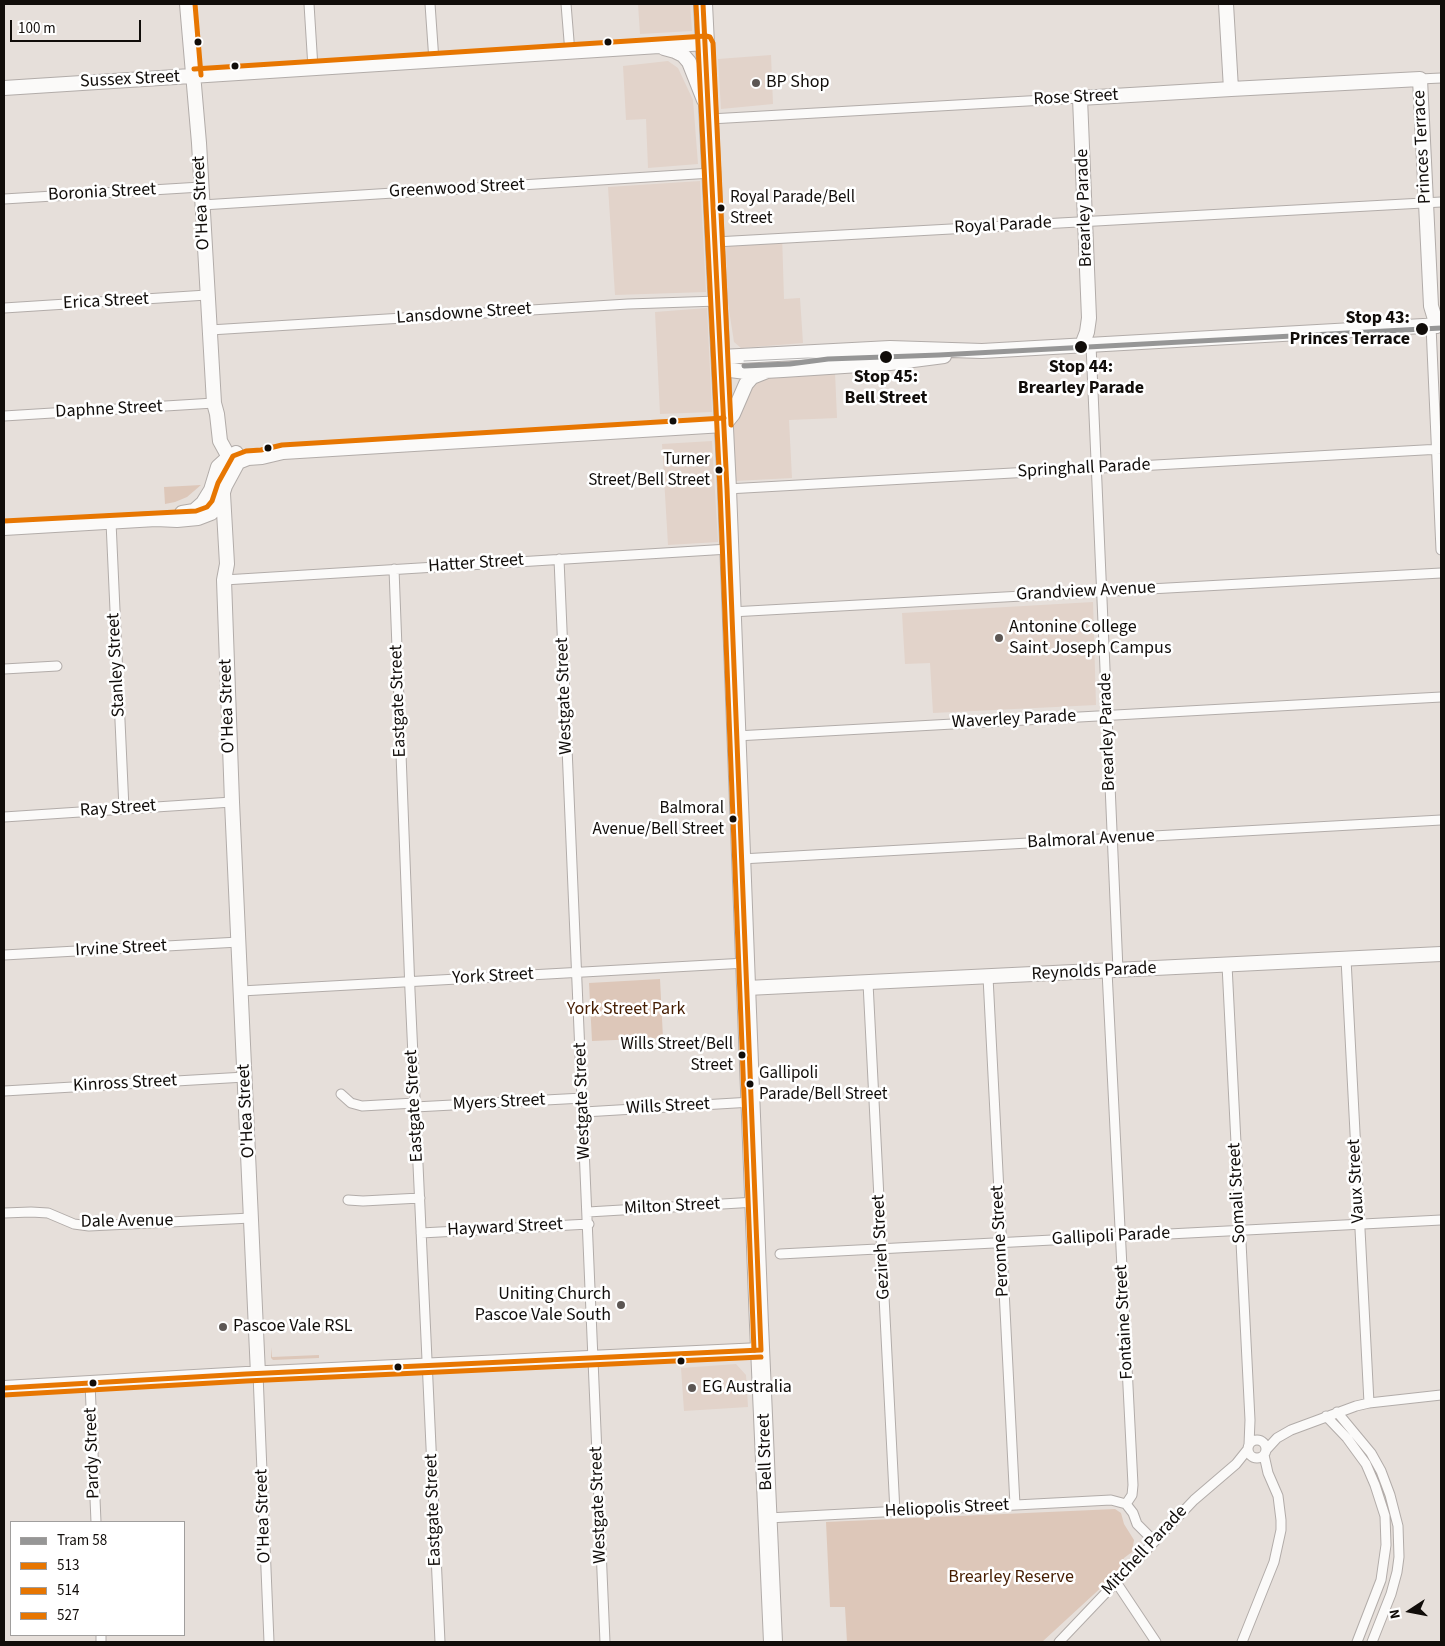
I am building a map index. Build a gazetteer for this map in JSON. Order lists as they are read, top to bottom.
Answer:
{
  "streets": {
    "highway": ["Bell Street"],
    "street": [
      "Sussex Street",
      "Rose Street",
      "Princes Terrace",
      "Greenwood Street",
      "Boronia Street",
      "O'Hea Street",
      "Brearley Parade",
      "Royal Parade",
      "Erica Street",
      "Lansdowne Street",
      "Daphne Street",
      "Springhall Parade",
      "Hatter Street",
      "Grandview Avenue",
      "Stanley Street",
      "Westgate Street",
      "Eastgate Street",
      "Waverley Parade",
      "Ray Street",
      "Balmoral Avenue",
      "Irvine Street",
      "Reynolds Parade",
      "York Street",
      "Kinross Street",
      "Myers Street",
      "Wills Street",
      "Vaux Street",
      "Somali Street",
      "Milton Street",
      "Dale Avenue",
      "Hayward Street",
      "Gallipoli Parade",
      "Peronne Street",
      "Gezireh Street",
      "Fontaine Street",
      "Pardy Street",
      "Heliopolis Street",
      "Mitchell Parade"
    ]
  },
  "crossings": [
    ["Sussex Street", "O'Hea Street"],
    ["Sussex Street", "Bell Street"],
    ["Rose Street", "Princes Terrace"],
    ["Rose Street", "Brearley Parade"],
    ["Rose Street", "Bell Street"],
    ["Princes Terrace", "Royal Parade"],
    ["Princes Terrace", "Springhall Parade"],
    ["Greenwood Street", "O'Hea Street"],
    ["Greenwood Street", "Bell Street"],
    ["Boronia Street", "O'Hea Street"],
    ["O'Hea Street", "Erica Street"],
    ["O'Hea Street", "Lansdowne Street"],
    ["O'Hea Street", "Daphne Street"],
    ["O'Hea Street", "Hatter Street"],
    ["O'Hea Street", "Ray Street"],
    ["O'Hea Street", "Irvine Street"],
    ["O'Hea Street", "York Street"],
    ["O'Hea Street", "Kinross Street"],
    ["O'Hea Street", "Dale Avenue"],
    ["Brearley Parade", "Royal Parade"],
    ["Brearley Parade", "Springhall Parade"],
    ["Brearley Parade", "Grandview Avenue"],
    ["Brearley Parade", "Waverley Parade"],
    ["Brearley Parade", "Balmoral Avenue"],
    ["Brearley Parade", "Reynolds Parade"],
    ["Brearley Parade", "Fontaine Street"],
    ["Royal Parade", "Bell Street"],
    ["Lansdowne Street", "Bell Street"],
    ["Springhall Parade", "Bell Street"],
    ["Hatter Street", "Westgate Street"],
    ["Hatter Street", "Eastgate Street"],
    ["Hatter Street", "Bell Street"],
    ["Grandview Avenue", "Bell Street"],
    ["Stanley Street", "Ray Street"],
    ["Westgate Street", "York Street"],
    ["Westgate Street", "Myers Street"],
    ["Westgate Street", "Wills Street"],
    ["Westgate Street", "Milton Street"],
    ["Westgate Street", "Hayward Street"],
    ["Eastgate Street", "York Street"],
    ["Eastgate Street", "Myers Street"],
    ["Eastgate Street", "Hayward Street"],
    ["Waverley Parade", "Bell Street"],
    ["Balmoral Avenue", "Bell Street"],
    ["Reynolds Parade", "Vaux Street"],
    ["Reynolds Parade", "Somali Street"],
    ["Reynolds Parade", "Peronne Street"],
    ["Reynolds Parade", "Gezireh Street"],
    ["Reynolds Parade", "Fontaine Street"],
    ["Reynolds Parade", "Bell Street"],
    ["York Street", "Bell Street"],
    ["Wills Street", "Bell Street"],
    ["Vaux Street", "Gallipoli Parade"],
    ["Vaux Street", "Mitchell Parade"],
    ["Somali Street", "Gallipoli Parade"],
    ["Somali Street", "Mitchell Parade"],
    ["Milton Street", "Bell Street"],
    ["Gallipoli Parade", "Peronne Street"],
    ["Gallipoli Parade", "Gezireh Street"],
    ["Gallipoli Parade", "Fontaine Street"],
    ["Peronne Street", "Heliopolis Street"],
    ["Gezireh Street", "Heliopolis Street"],
    ["Fontaine Street", "Heliopolis Street"],
    ["Bell Street", "Heliopolis Street"]
  ],
  "parks": ["York Street Park", "Brearley Reserve"],
  "places": [
    "BP Shop",
    "Royal Parade/Bell Street",
    "Stop 43: Princes Terrace",
    "Stop 44: Brearley Parade",
    "Stop 45: Bell Street",
    "Turner Street/Bell Street",
    "Antonine College Saint Joseph Campus",
    "Balmoral Avenue/Bell Street",
    "Wills Street/Bell Street",
    "Gallipoli Parade/Bell Street",
    "Uniting Church Pascoe Vale South",
    "Pascoe Vale RSL",
    "EG Australia"
  ],
  "lines": [
    "transit line 513",
    "transit line 514",
    "transit line 527",
    "tram line 58"
  ],
  "legend": [
    "Tram 58",
    "513",
    "514",
    "527"
  ],
  "scale_bar": "100 m",
  "north": "left"
}
